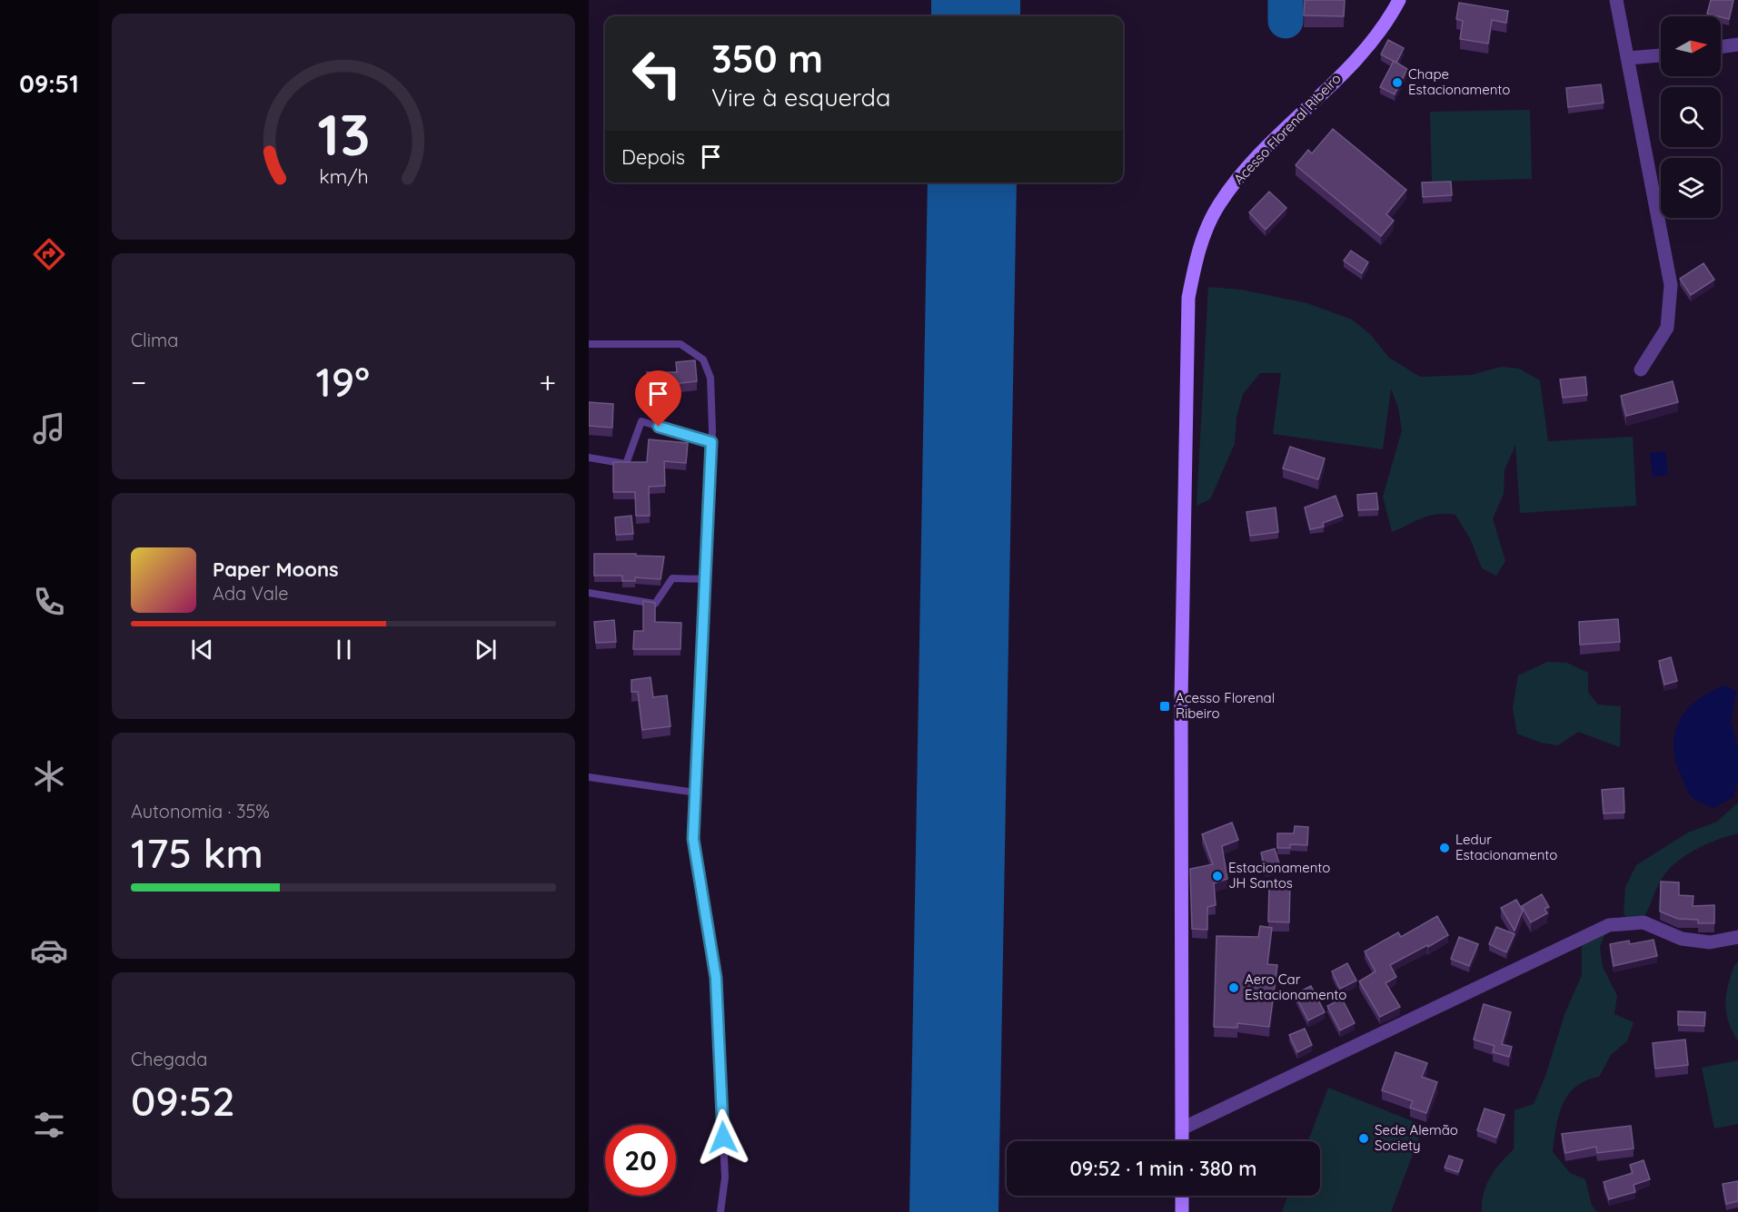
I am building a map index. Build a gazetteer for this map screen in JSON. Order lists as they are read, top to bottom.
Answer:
{
  "streets": {
    "street": ["Acesso Florenal Ribeiro"]
  },
  "places": {
    "other": [
      "Chape Estacionamento",
      "Ledur Estacionamento",
      "Estacionamento JH Santos",
      "Aero Car Estacionamento",
      "Sede Alemão Society"
    ],
    "transit": ["Acesso Florenal Ribeiro"]
  },
  "north": "right",
  "page": {
    "tabs": "09:51",
    "turn": ["350 m", "Vire à esquerda"],
    "then": "Depois",
    "tile": [
      "Clima",
      ["Autonomia · 35%", "175 km"],
      ["Chegada", "09:52"]
    ],
    "heat": ["−", "19°", "+"],
    "song": ["Paper Moons", "Ada Vale"],
    "limit": "20",
    "trip": "09:52 · 1 min · 380 m",
    "gauge": ["13", "km/h"]
  }
}
